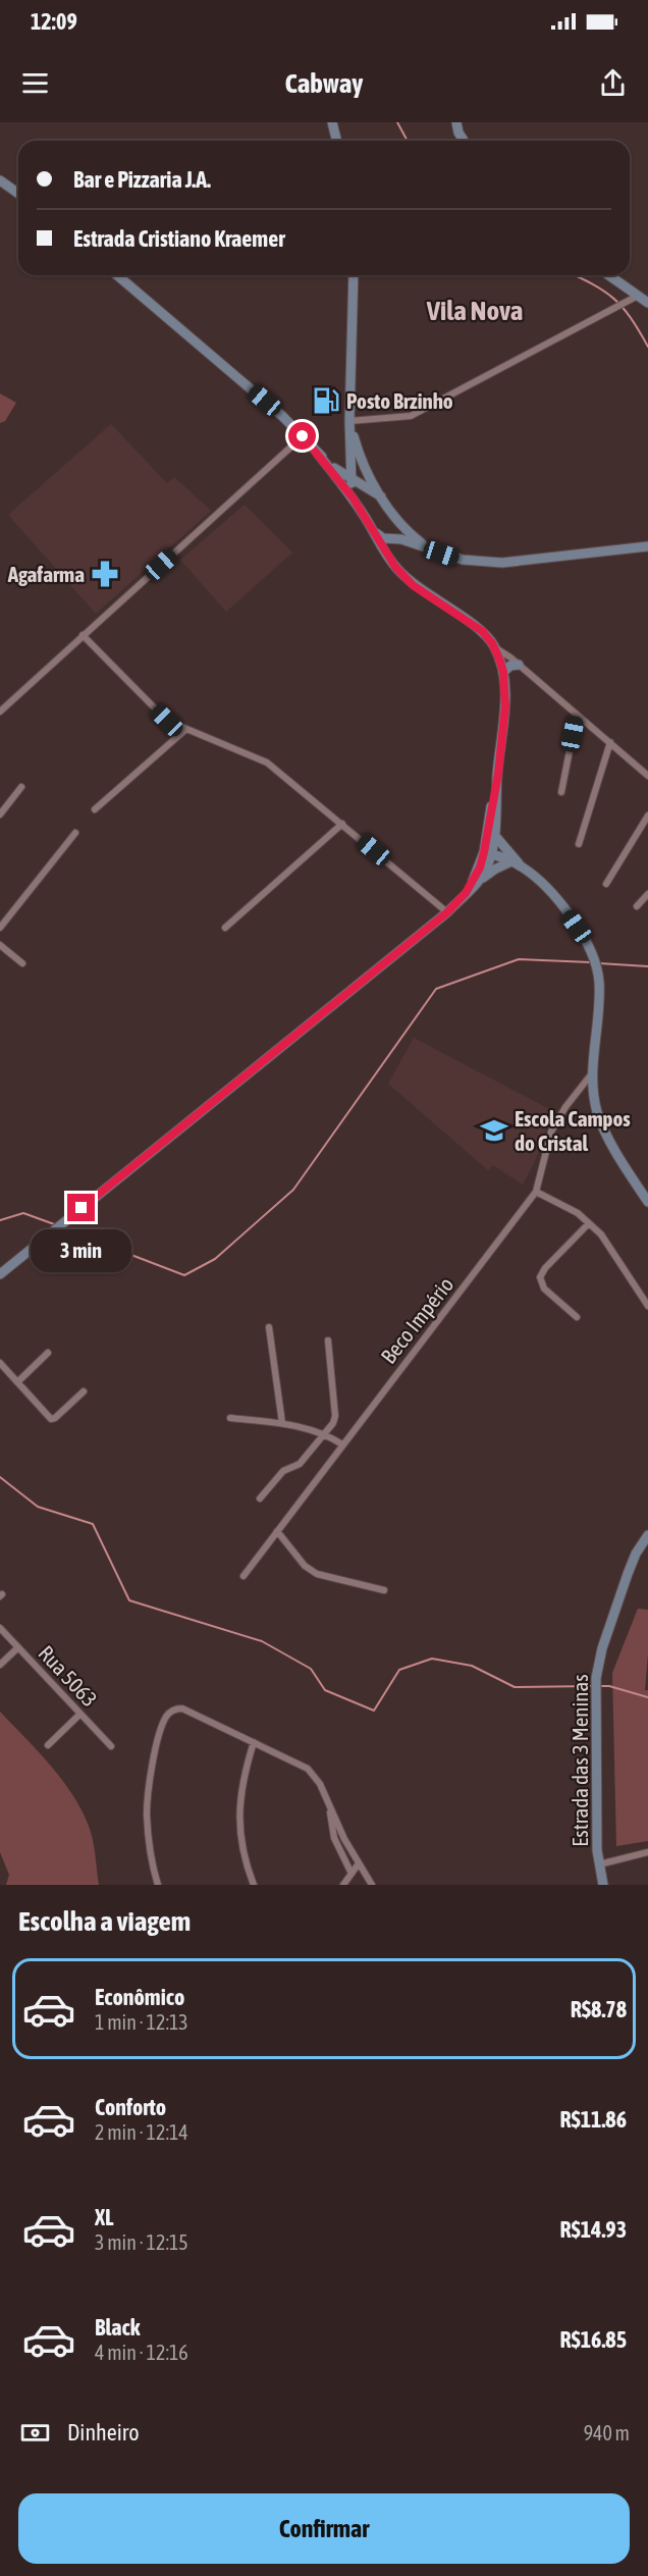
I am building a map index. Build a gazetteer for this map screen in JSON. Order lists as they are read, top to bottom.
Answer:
{
  "streets": {
    "main road": ["Estrada das 3 Meninas"],
    "street": ["Beco Império", "Rua 5063"]
  },
  "districts": ["Vila Nova"],
  "places": {
    "fuel station": ["Posto Brzinho"],
    "pharmacy": ["Agafarma"],
    "school or university": ["Escola Campos do Cristal"]
  },
  "page": {
    "status": "12:09",
    "header": "Cabway",
    "banner": ["Bar e Pizzaria J.A.", "Estrada Cristiano Kraemer"],
    "bubble": "3 min",
    "heading": "Escolha a viagem",
    "list": [
      {
        "name": "Econômico",
        "note": "1 min · 12:13",
        "value": "R$8.78"
      },
      {
        "name": "Conforto",
        "note": "2 min · 12:14",
        "value": "R$11.86"
      },
      {
        "name": "XL",
        "note": "3 min · 12:15",
        "value": "R$14.93"
      },
      {
        "name": "Black",
        "note": "4 min · 12:16",
        "value": "R$16.85"
      }
    ],
    "pay": ["Dinheiro", "940 m"],
    "buttons": "Confirmar"
  }
}
